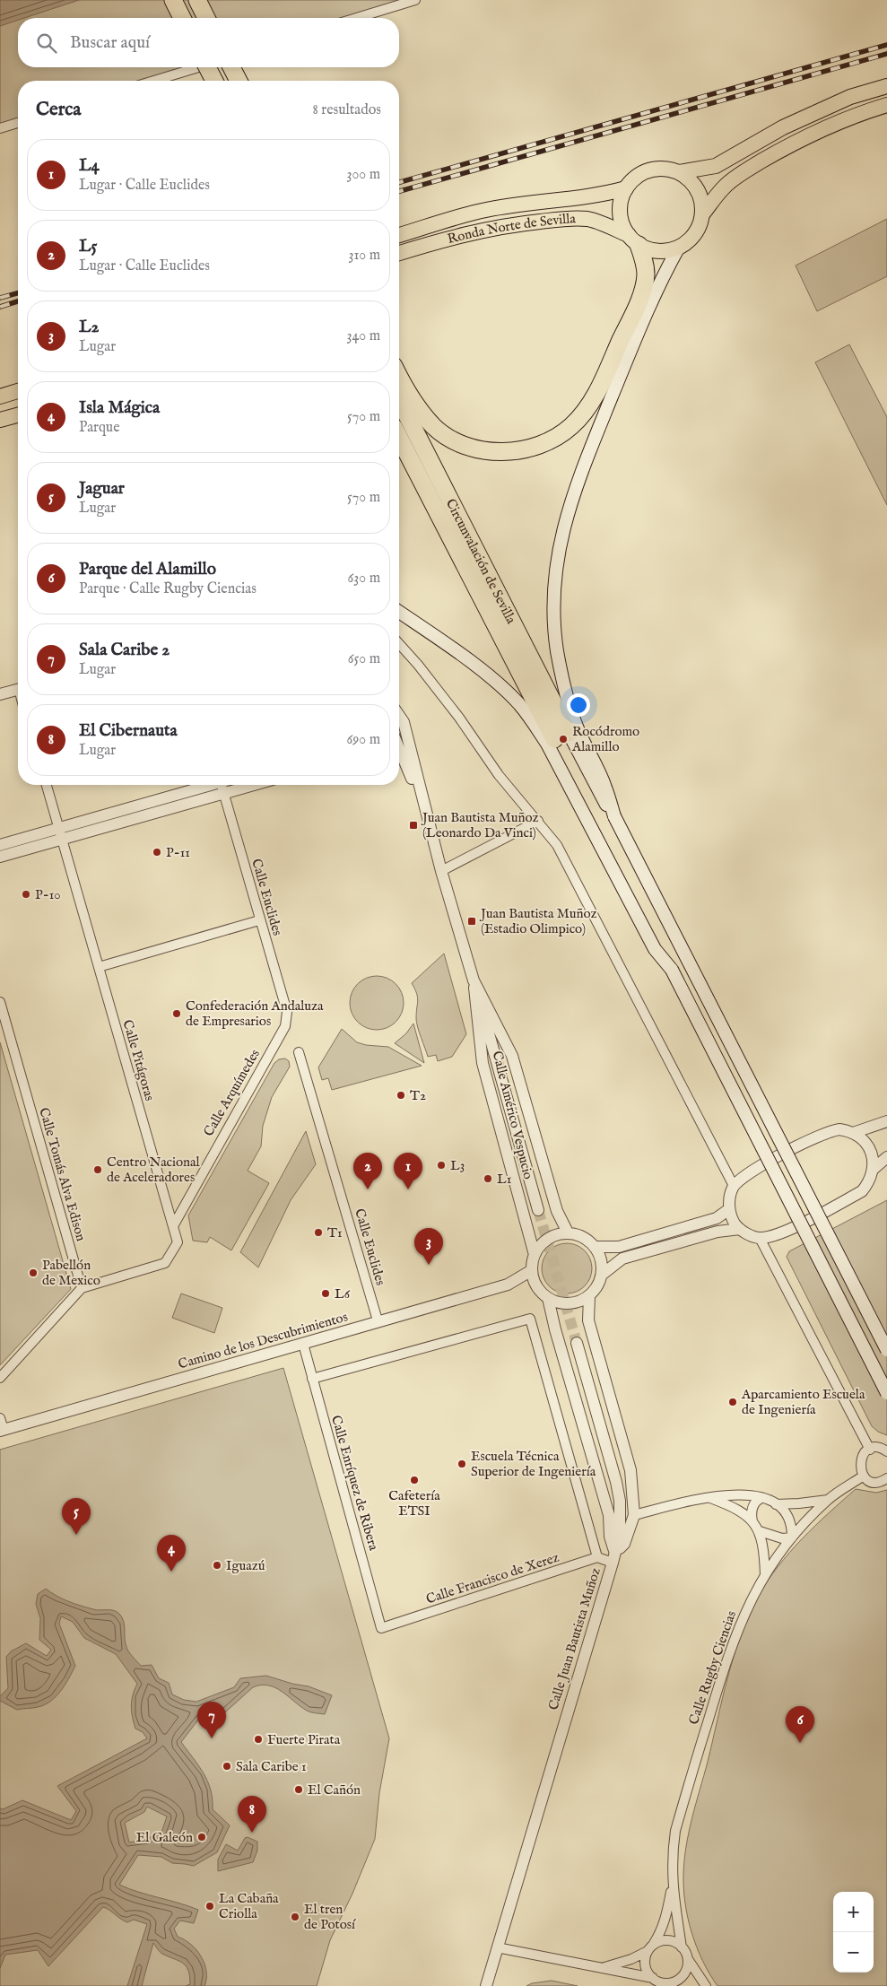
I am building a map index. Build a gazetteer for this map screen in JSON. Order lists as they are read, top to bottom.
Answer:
{
  "streets": {
    "highway": ["Circunvalación de Sevilla"],
    "main road": ["Ronda Norte de Sevilla"],
    "street": [
      "Calle Euclides",
      "Calle Pitágoras",
      "Calle Arquímedes",
      "Calle Américo Vespucio",
      "Calle Tomás Alva Edison",
      "Camino de los Descubrimientos",
      "Calle Enríquez de Ribera",
      "Calle Francisco de Xerez",
      "Calle Juan Bautista Muñoz",
      "Calle Rugby Ciencias"
    ]
  },
  "crossings": [
    ["Calle Euclides", "Calle Arquímedes"],
    ["Calle Euclides", "Camino de los Descubrimientos"],
    ["Calle Pitágoras", "Calle Arquímedes"],
    ["Calle Pitágoras", "Calle Tomás Alva Edison"],
    ["Calle Américo Vespucio", "Camino de los Descubrimientos"],
    ["Calle Américo Vespucio", "Calle Juan Bautista Muñoz"],
    ["Camino de los Descubrimientos", "Calle Enríquez de Ribera"],
    ["Camino de los Descubrimientos", "Calle Juan Bautista Muñoz"],
    ["Calle Enríquez de Ribera", "Calle Francisco de Xerez"]
  ],
  "places": {
    "other": [
      "Rocódromo Alamillo",
      "P-11",
      "P-10",
      "Confederación Andaluza de Empresarios",
      "T2",
      "L3",
      "Centro Nacional de Aceleradores",
      "L1",
      "T1",
      "Pabellón de Mexico",
      "L6",
      "Aparcamiento Escuela de Ingeniería",
      "Escuela Técnica Superior de Ingeniería",
      "Cafetería ETSI",
      "Iguazú",
      "Fuerte Pirata",
      "Sala Caribe 1",
      "El Cañón",
      "El Galeón",
      "La Cabaña Criolla",
      "El tren de Potosí"
    ],
    "transit": ["Juan Bautista Muñoz (Leonardo Da Vinci)", "Juan Bautista Muñoz (Estadio Olimpico)"]
  },
  "page": {
    "search": "Buscar aquí",
    "heading": ["Cerca", "8 resultados"],
    "list": [
      {
        "mark": "1",
        "name": "L4",
        "note": "Lugar · Calle Euclides",
        "value": "300 m"
      },
      {
        "mark": "2",
        "name": "L5",
        "note": "Lugar · Calle Euclides",
        "value": "310 m"
      },
      {
        "mark": "3",
        "name": "L2",
        "note": "Lugar",
        "value": "340 m"
      },
      {
        "mark": "4",
        "name": "Isla Mágica",
        "note": "Parque",
        "value": "570 m"
      },
      {
        "mark": "5",
        "name": "Jaguar",
        "note": "Lugar",
        "value": "570 m"
      },
      {
        "mark": "6",
        "name": "Parque del Alamillo",
        "note": "Parque · Calle Rugby Ciencias",
        "value": "630 m"
      },
      {
        "mark": "7",
        "name": "Sala Caribe 2",
        "note": "Lugar",
        "value": "650 m"
      },
      {
        "mark": "8",
        "name": "El Cibernauta",
        "note": "Lugar",
        "value": "690 m"
      }
    ],
    "pins": [
      "1",
      "2",
      "3",
      "5",
      "4",
      "7",
      "6",
      "8"
    ],
    "map_buttons": ["+", "−"]
  }
}
